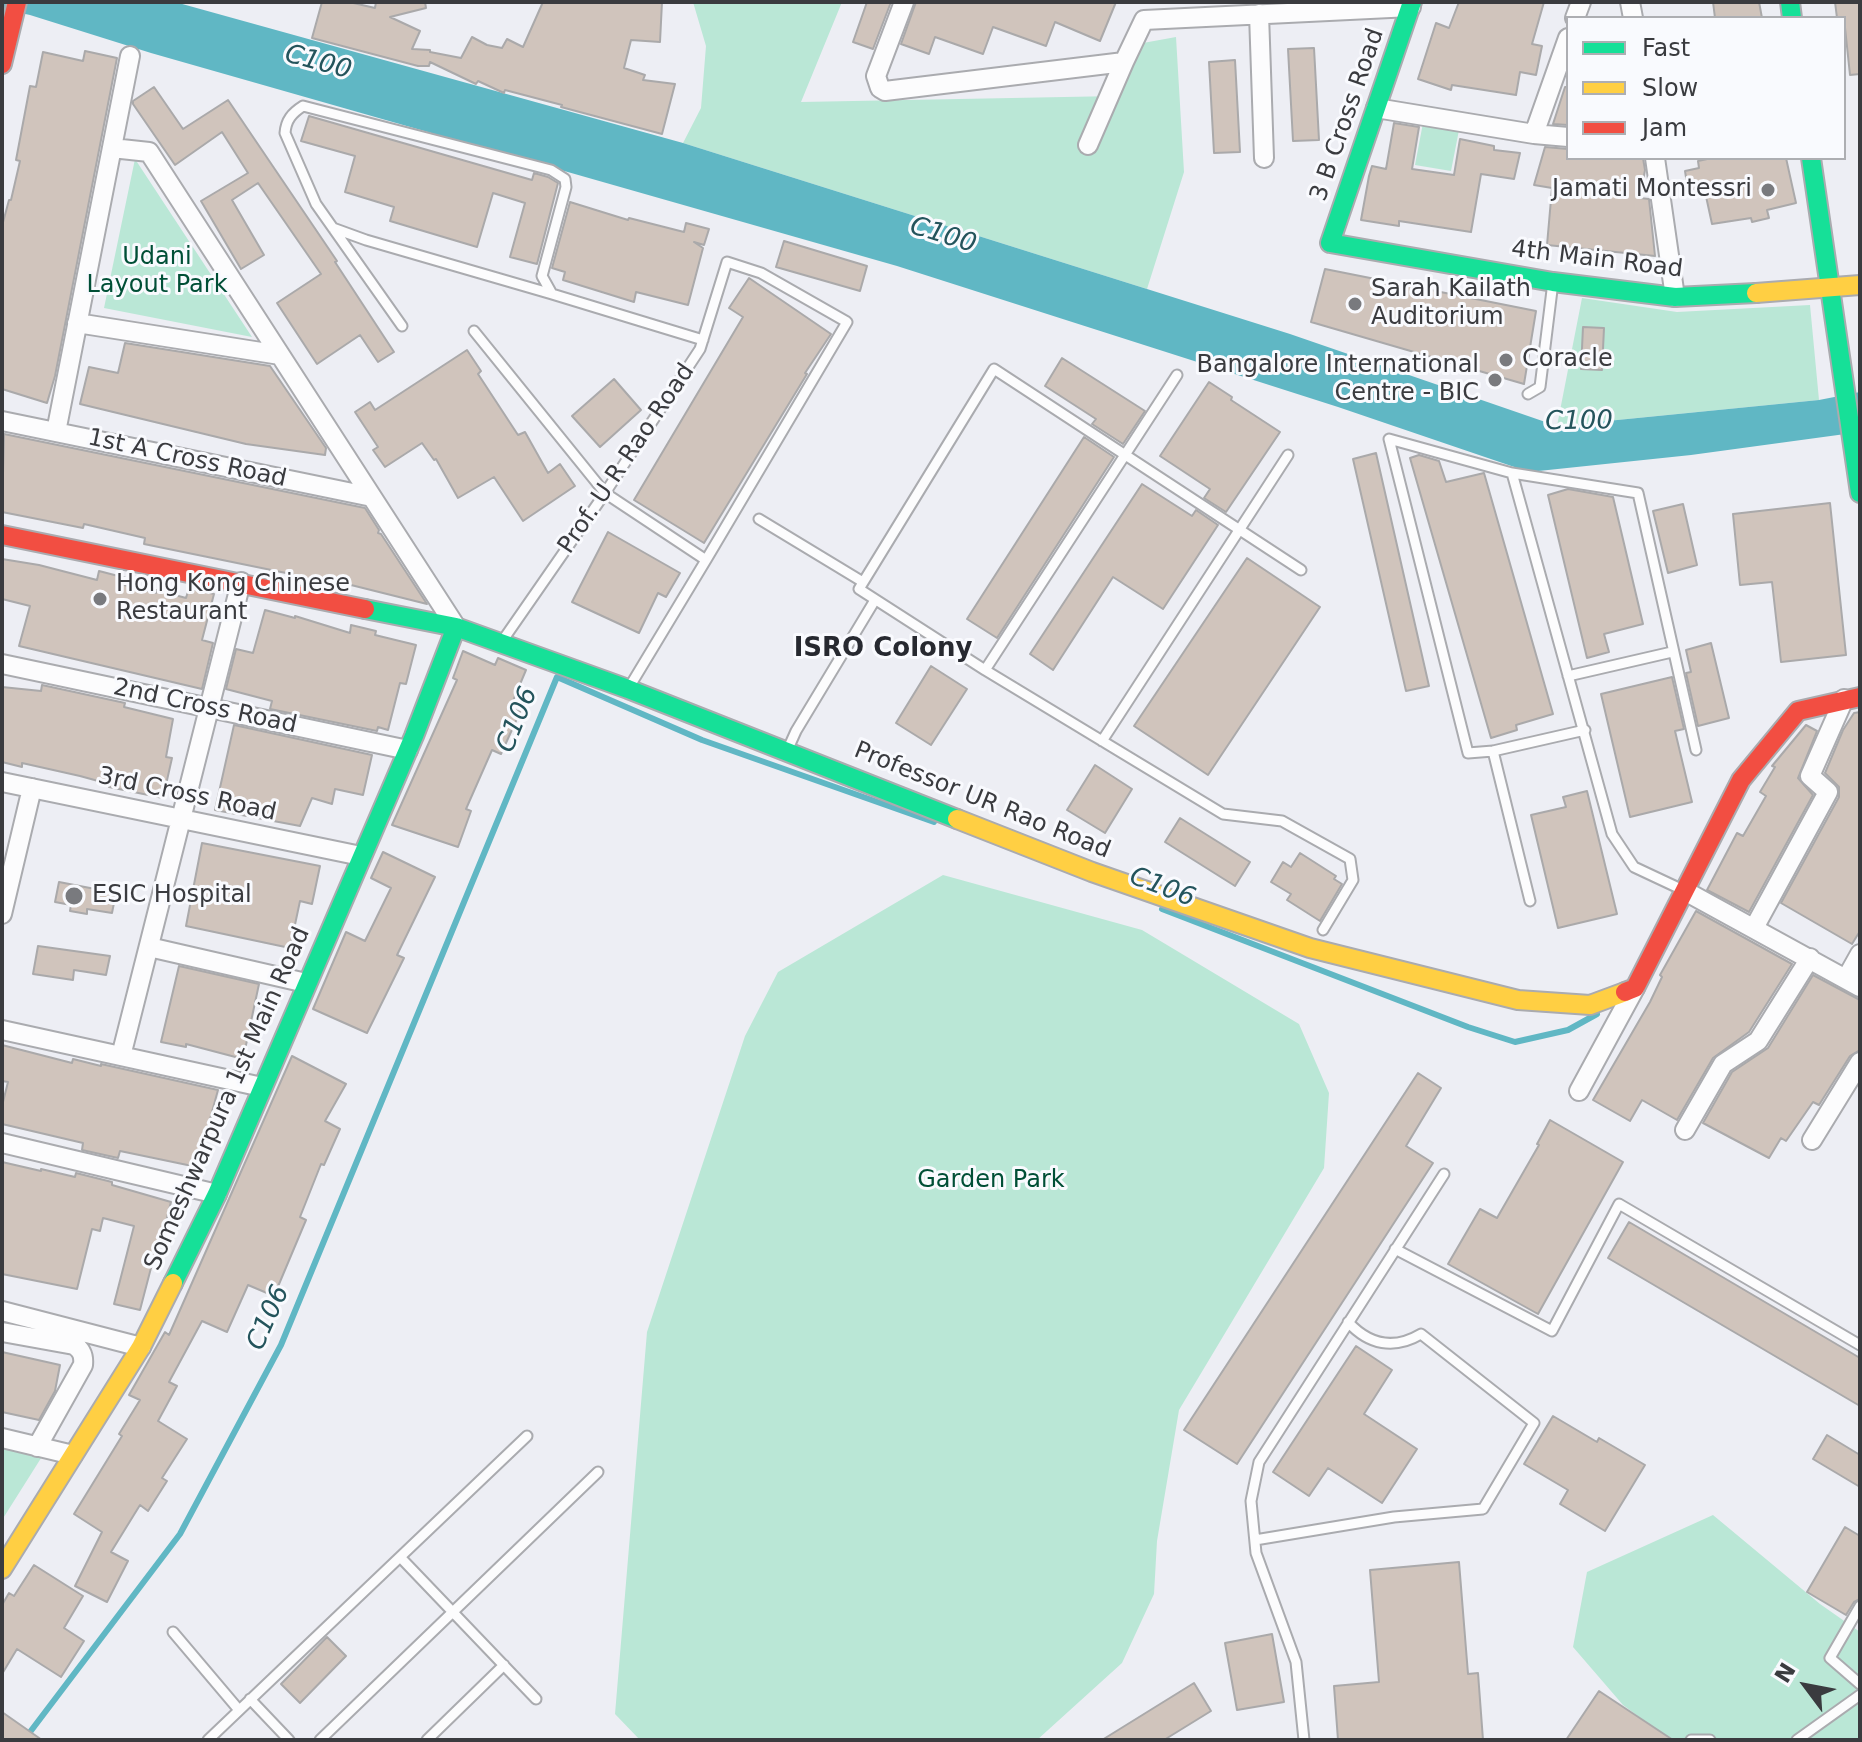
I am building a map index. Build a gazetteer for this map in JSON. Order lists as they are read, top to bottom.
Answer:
{
  "streets": {
    "street": [
      "3 B Cross Road",
      "4th Main Road",
      "1st A Cross Road",
      "2nd Cross Road",
      "3rd Cross Road",
      "Professor UR Rao Road",
      "Someshwarpura 1st Main Road"
    ],
    "lane": ["Prof. U R Rao Road"]
  },
  "crossings": [
    ["3 B Cross Road", "4th Main Road"],
    ["Prof. U R Rao Road", "Professor UR Rao Road"],
    ["2nd Cross Road", "Someshwarpura 1st Main Road"],
    ["3rd Cross Road", "Someshwarpura 1st Main Road"],
    ["Professor UR Rao Road", "Someshwarpura 1st Main Road"]
  ],
  "districts": ["ISRO Colony"],
  "water": ["C100", "C106"],
  "parks": ["Udani Layout Park", "Garden Park"],
  "places": [
    "Jamati Montessri",
    "Sarah Kailath Auditorium",
    "Coracle",
    "Bangalore International Centre - BIC",
    "Hong Kong Chinese Restaurant",
    "ESIC Hospital"
  ],
  "legend": ["Fast", "Slow", "Jam"],
  "north": "top left"
}
